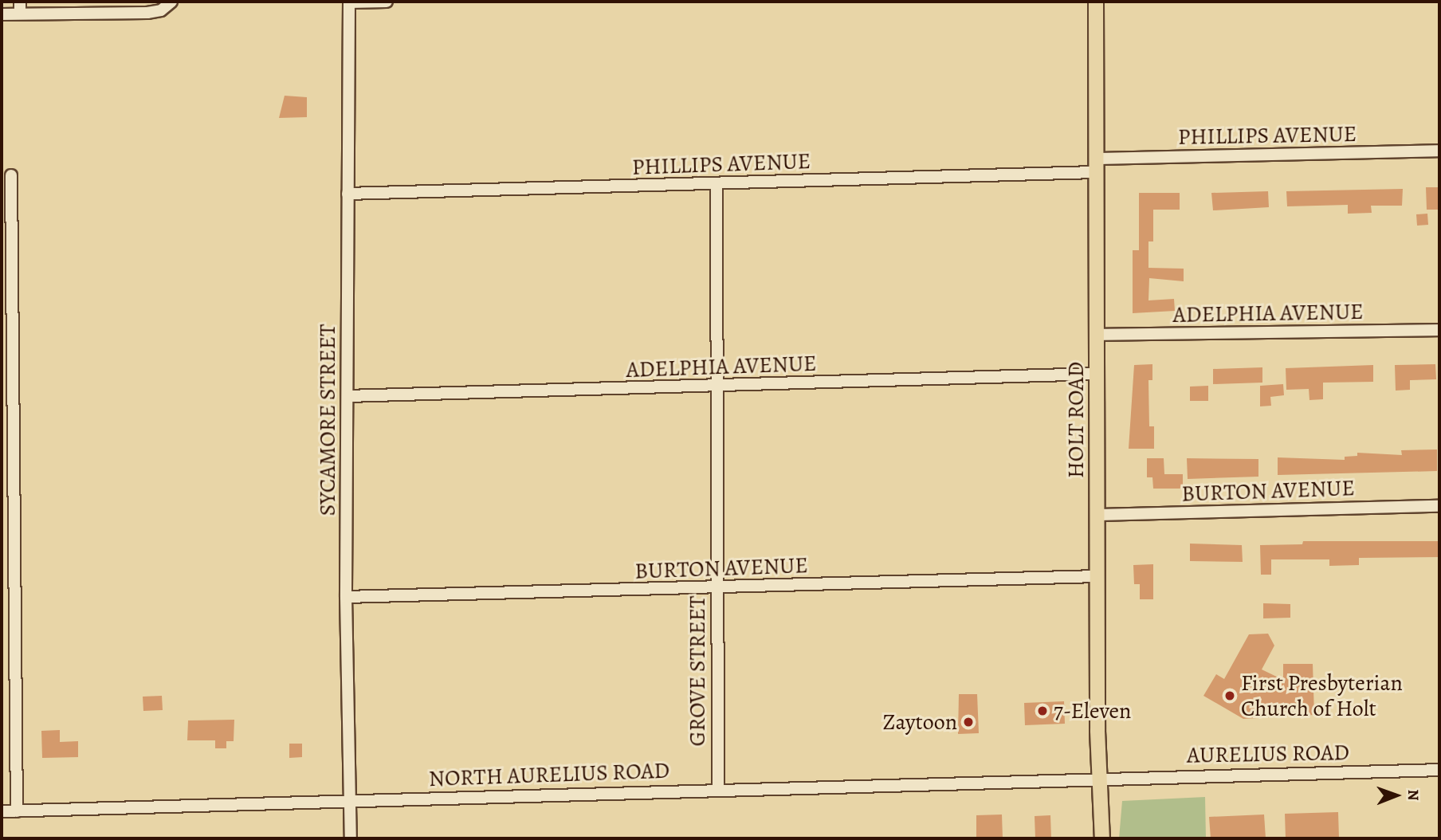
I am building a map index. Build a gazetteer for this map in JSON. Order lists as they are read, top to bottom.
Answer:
{
  "streets": {
    "main road": ["HOLT ROAD"],
    "street": [
      "PHILLIPS AVENUE",
      "ADELPHIA AVENUE",
      "SYCAMORE STREET",
      "BURTON AVENUE",
      "GROVE STREET",
      "AURELIUS ROAD",
      "NORTH AURELIUS ROAD"
    ]
  },
  "crossings": [
    ["PHILLIPS AVENUE", "SYCAMORE STREET"],
    ["PHILLIPS AVENUE", "HOLT ROAD"],
    ["PHILLIPS AVENUE", "GROVE STREET"],
    ["ADELPHIA AVENUE", "SYCAMORE STREET"],
    ["ADELPHIA AVENUE", "HOLT ROAD"],
    ["ADELPHIA AVENUE", "GROVE STREET"],
    ["SYCAMORE STREET", "BURTON AVENUE"],
    ["SYCAMORE STREET", "NORTH AURELIUS ROAD"],
    ["HOLT ROAD", "BURTON AVENUE"],
    ["HOLT ROAD", "AURELIUS ROAD"],
    ["HOLT ROAD", "NORTH AURELIUS ROAD"],
    ["BURTON AVENUE", "GROVE STREET"],
    ["GROVE STREET", "NORTH AURELIUS ROAD"],
    ["AURELIUS ROAD", "NORTH AURELIUS ROAD"]
  ],
  "places": ["First Presbyterian Church of Holt", "7-Eleven", "Zaytoon"],
  "north": "right"
}
